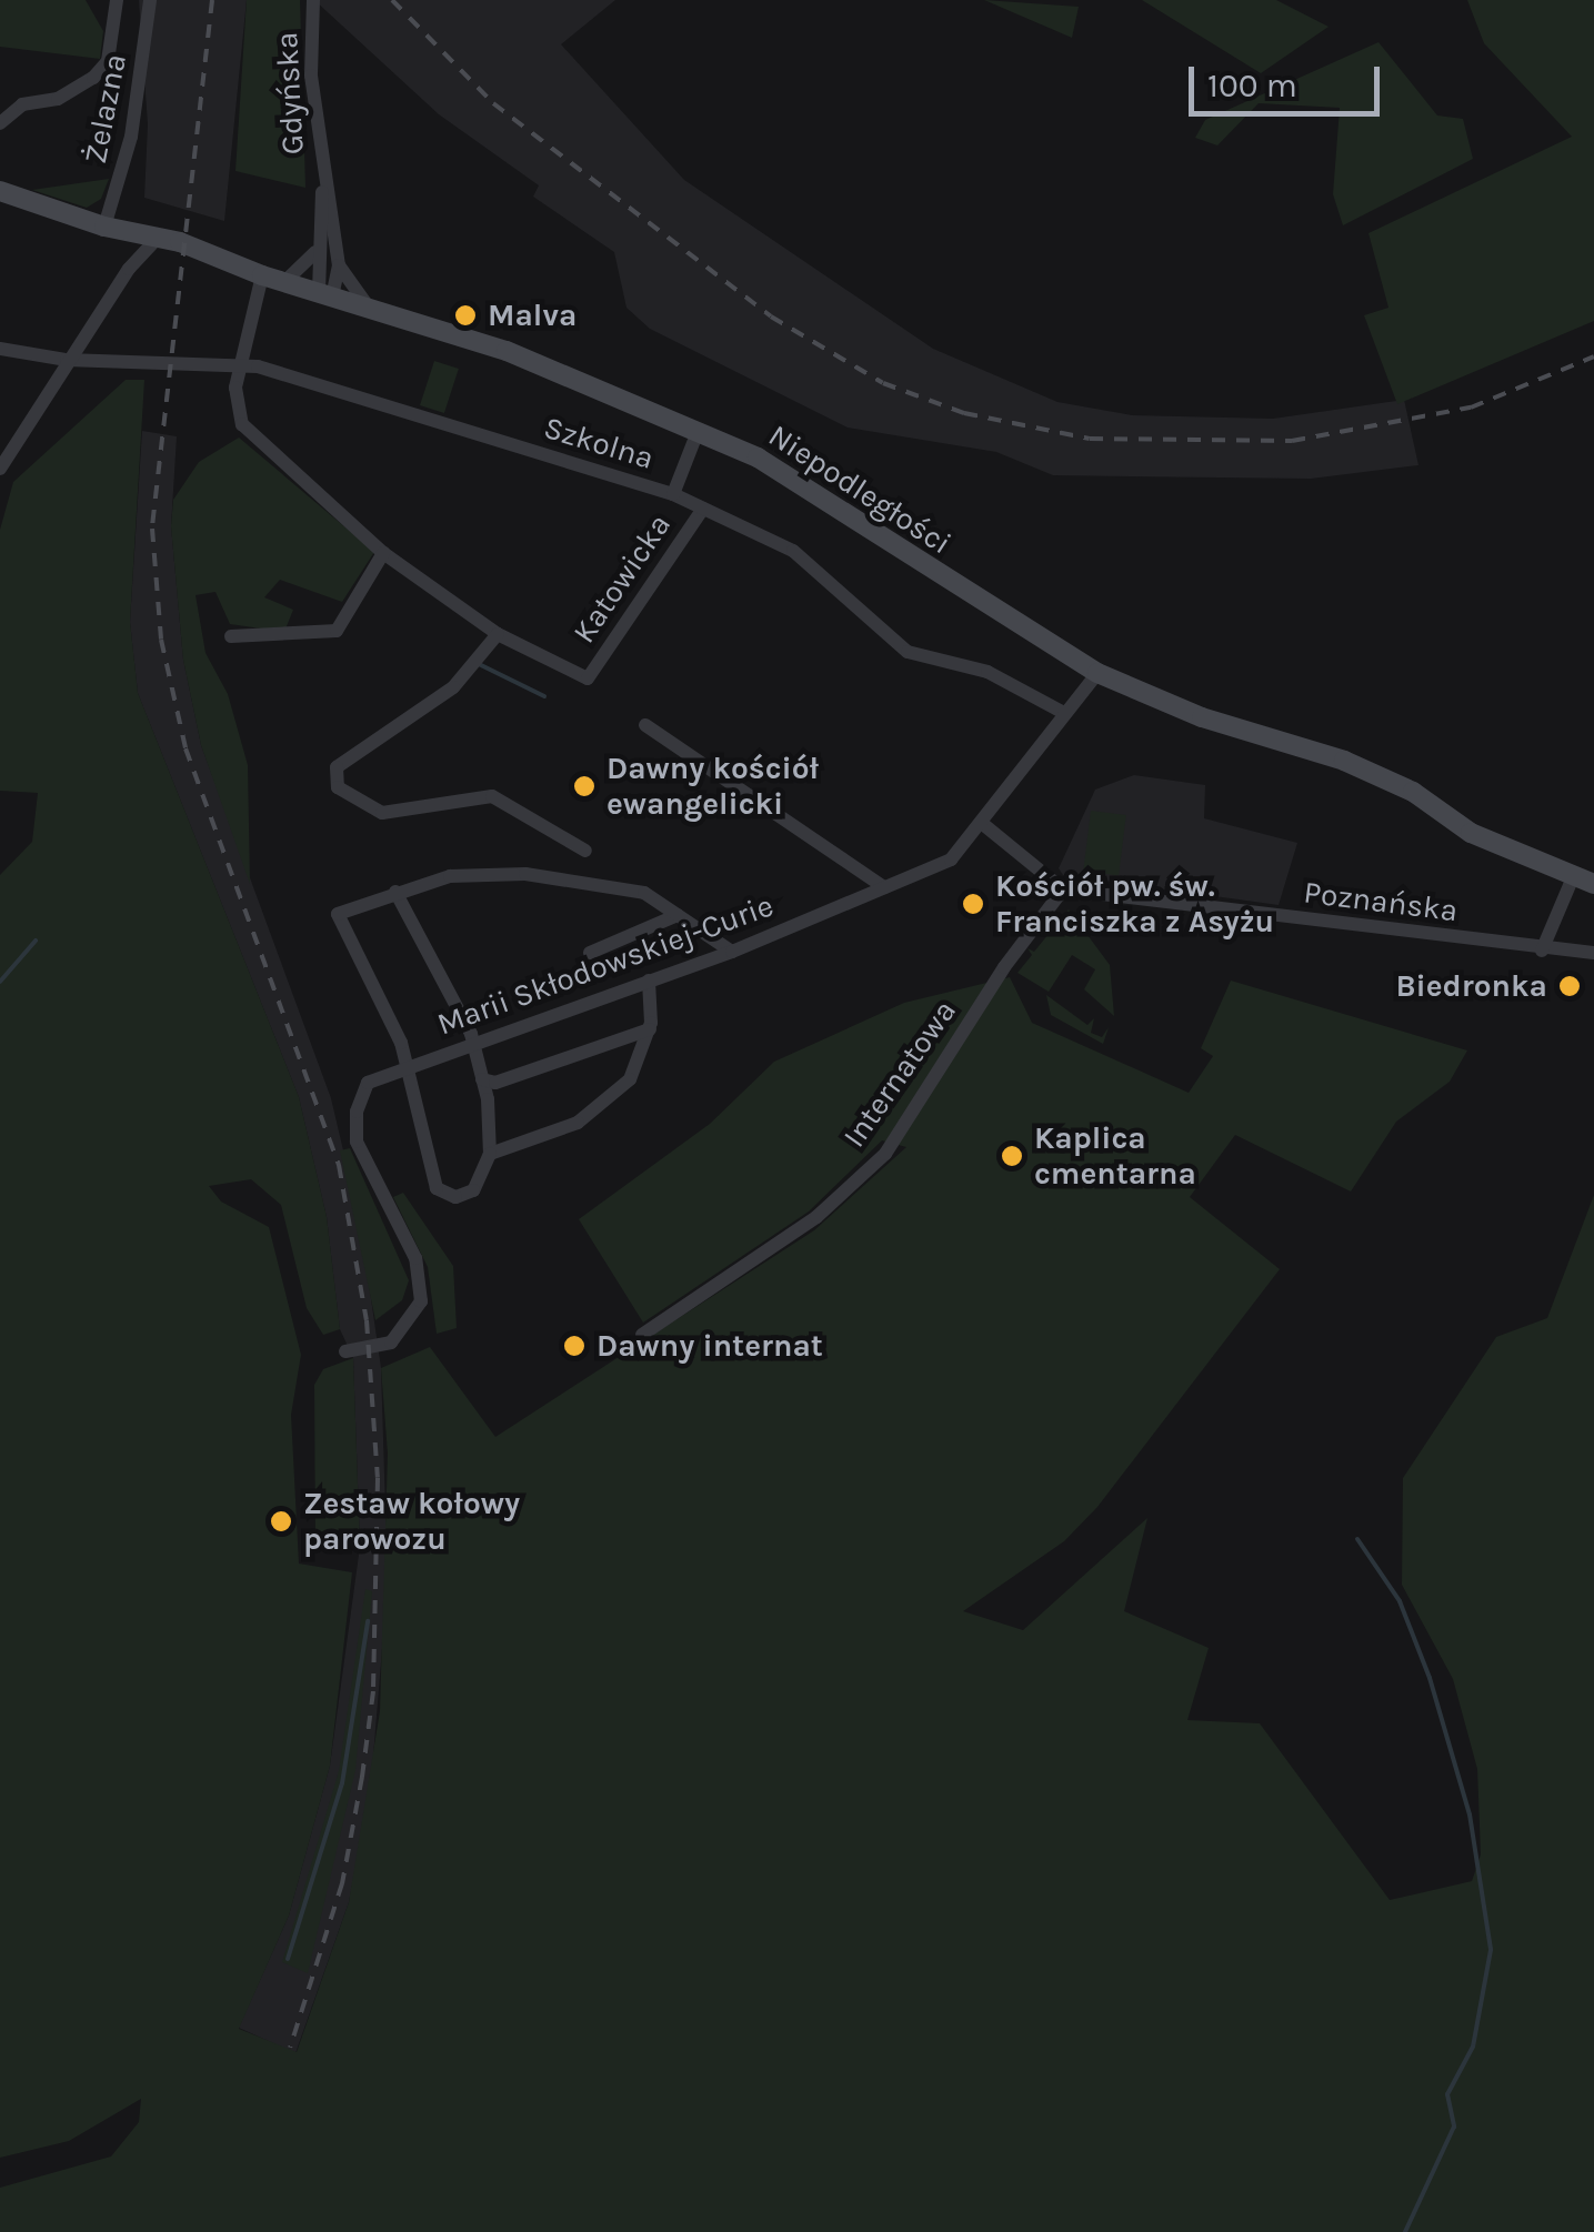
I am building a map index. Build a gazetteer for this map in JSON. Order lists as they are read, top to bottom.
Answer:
{
  "streets": {
    "main road": ["Niepodległości"],
    "street": [
      "Gdyńska",
      "Żelazna",
      "Szkolna",
      "Katowicka",
      "Poznańska",
      "Marii Skłodowskiej-Curie",
      "Internatowa"
    ]
  },
  "crossings": [
    ["Gdyńska", "Niepodległości"],
    ["Żelazna", "Niepodległości"],
    ["Szkolna", "Katowicka"],
    ["Szkolna", "Marii Skłodowskiej-Curie"],
    ["Niepodległości", "Marii Skłodowskiej-Curie"],
    ["Poznańska", "Internatowa"]
  ],
  "places": [
    "Malva",
    "Dawny kościół ewangelicki",
    "Kościół pw. św. Franciszka z Asyżu",
    "Biedronka",
    "Kaplica cmentarna",
    "Dawny internat",
    "Zestaw kołowy parowozu"
  ],
  "scale_bar": "100 m"
}
